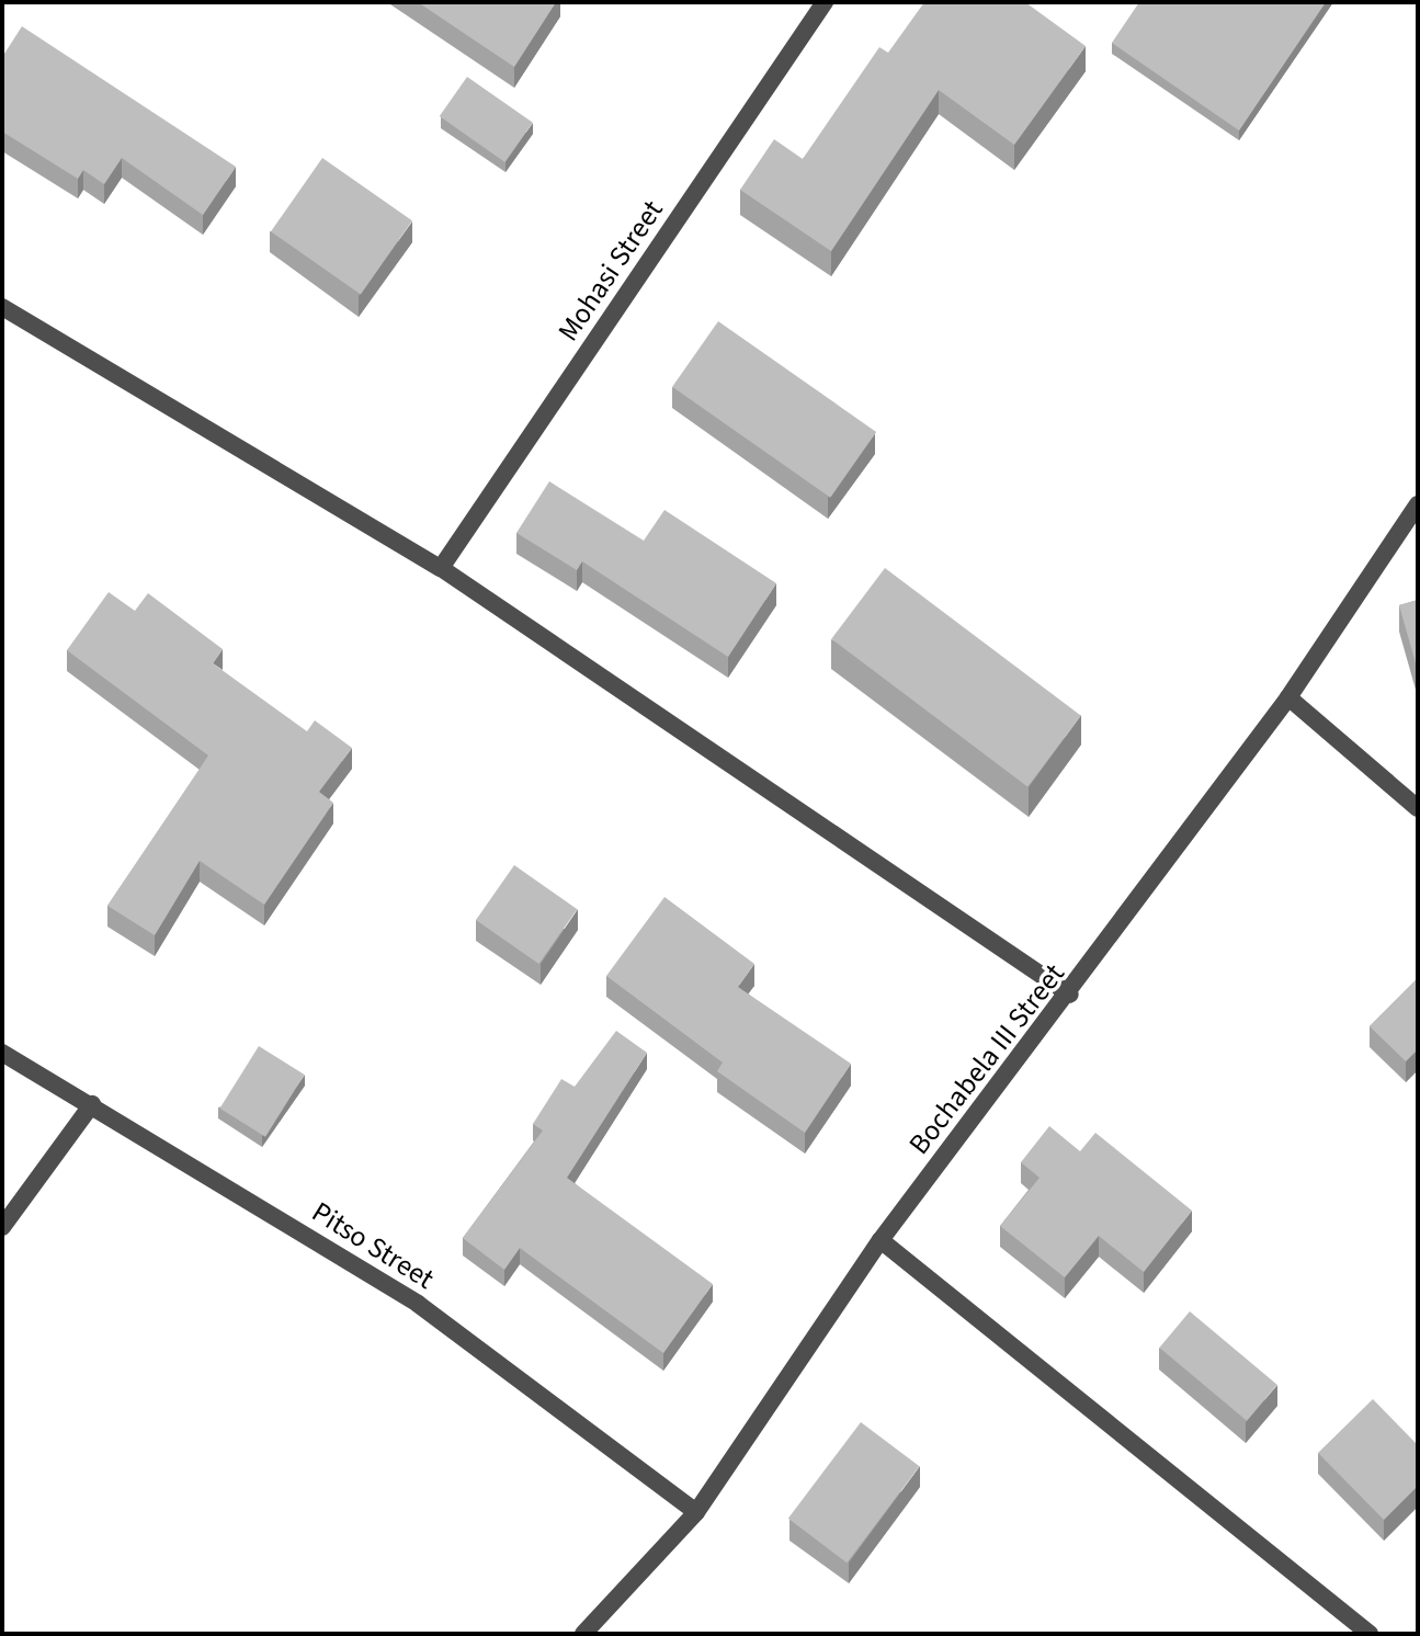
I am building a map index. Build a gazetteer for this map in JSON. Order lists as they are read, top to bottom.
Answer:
{
  "streets": {
    "street": ["Mohasi Street", "Bochabela III Street", "Pitso Street"]
  },
  "crossings": [
    ["Bochabela III Street", "Pitso Street"]
  ]
}
